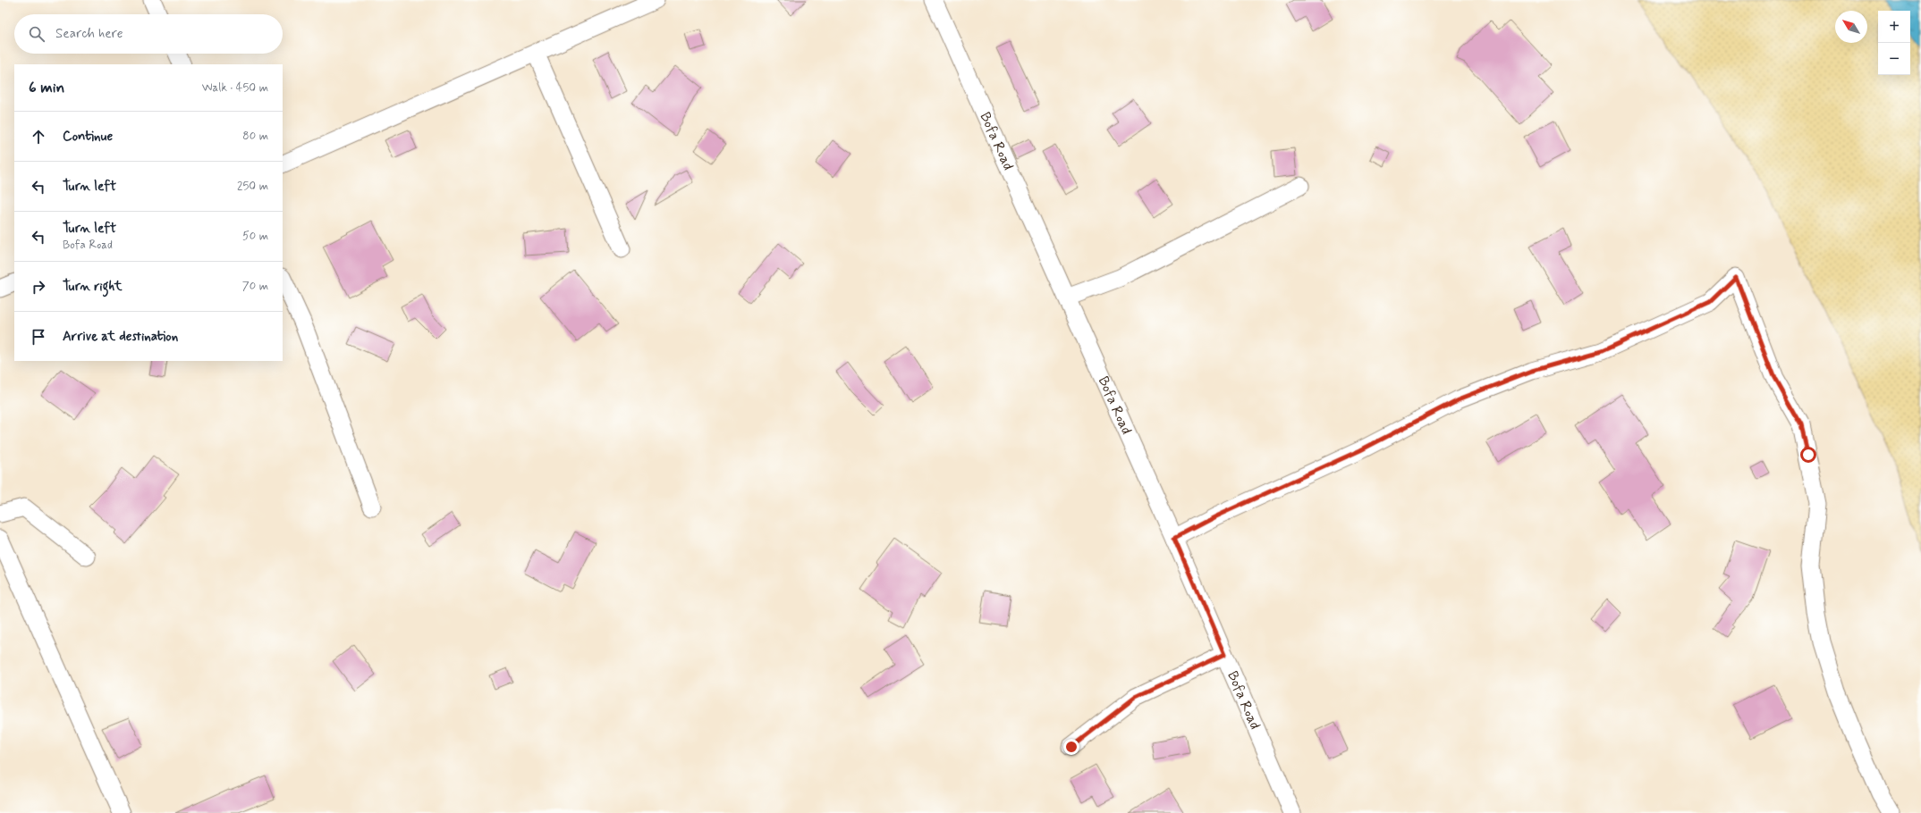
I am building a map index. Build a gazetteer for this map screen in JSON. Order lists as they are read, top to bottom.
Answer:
{
  "streets": {
    "street": ["Bofa Road"]
  },
  "north": "top left",
  "page": {
    "map_buttons": ["+", "−"],
    "search": "Search here",
    "heading": ["6 min", "Walk · 450 m"],
    "list": [
      ["Continue", "80 m"],
      ["Turn left", "250 m"],
      ["Turn left", "Bofa Road", "50 m"],
      ["Turn right", "70 m"],
      "Arrive at destination"
    ]
  }
}
